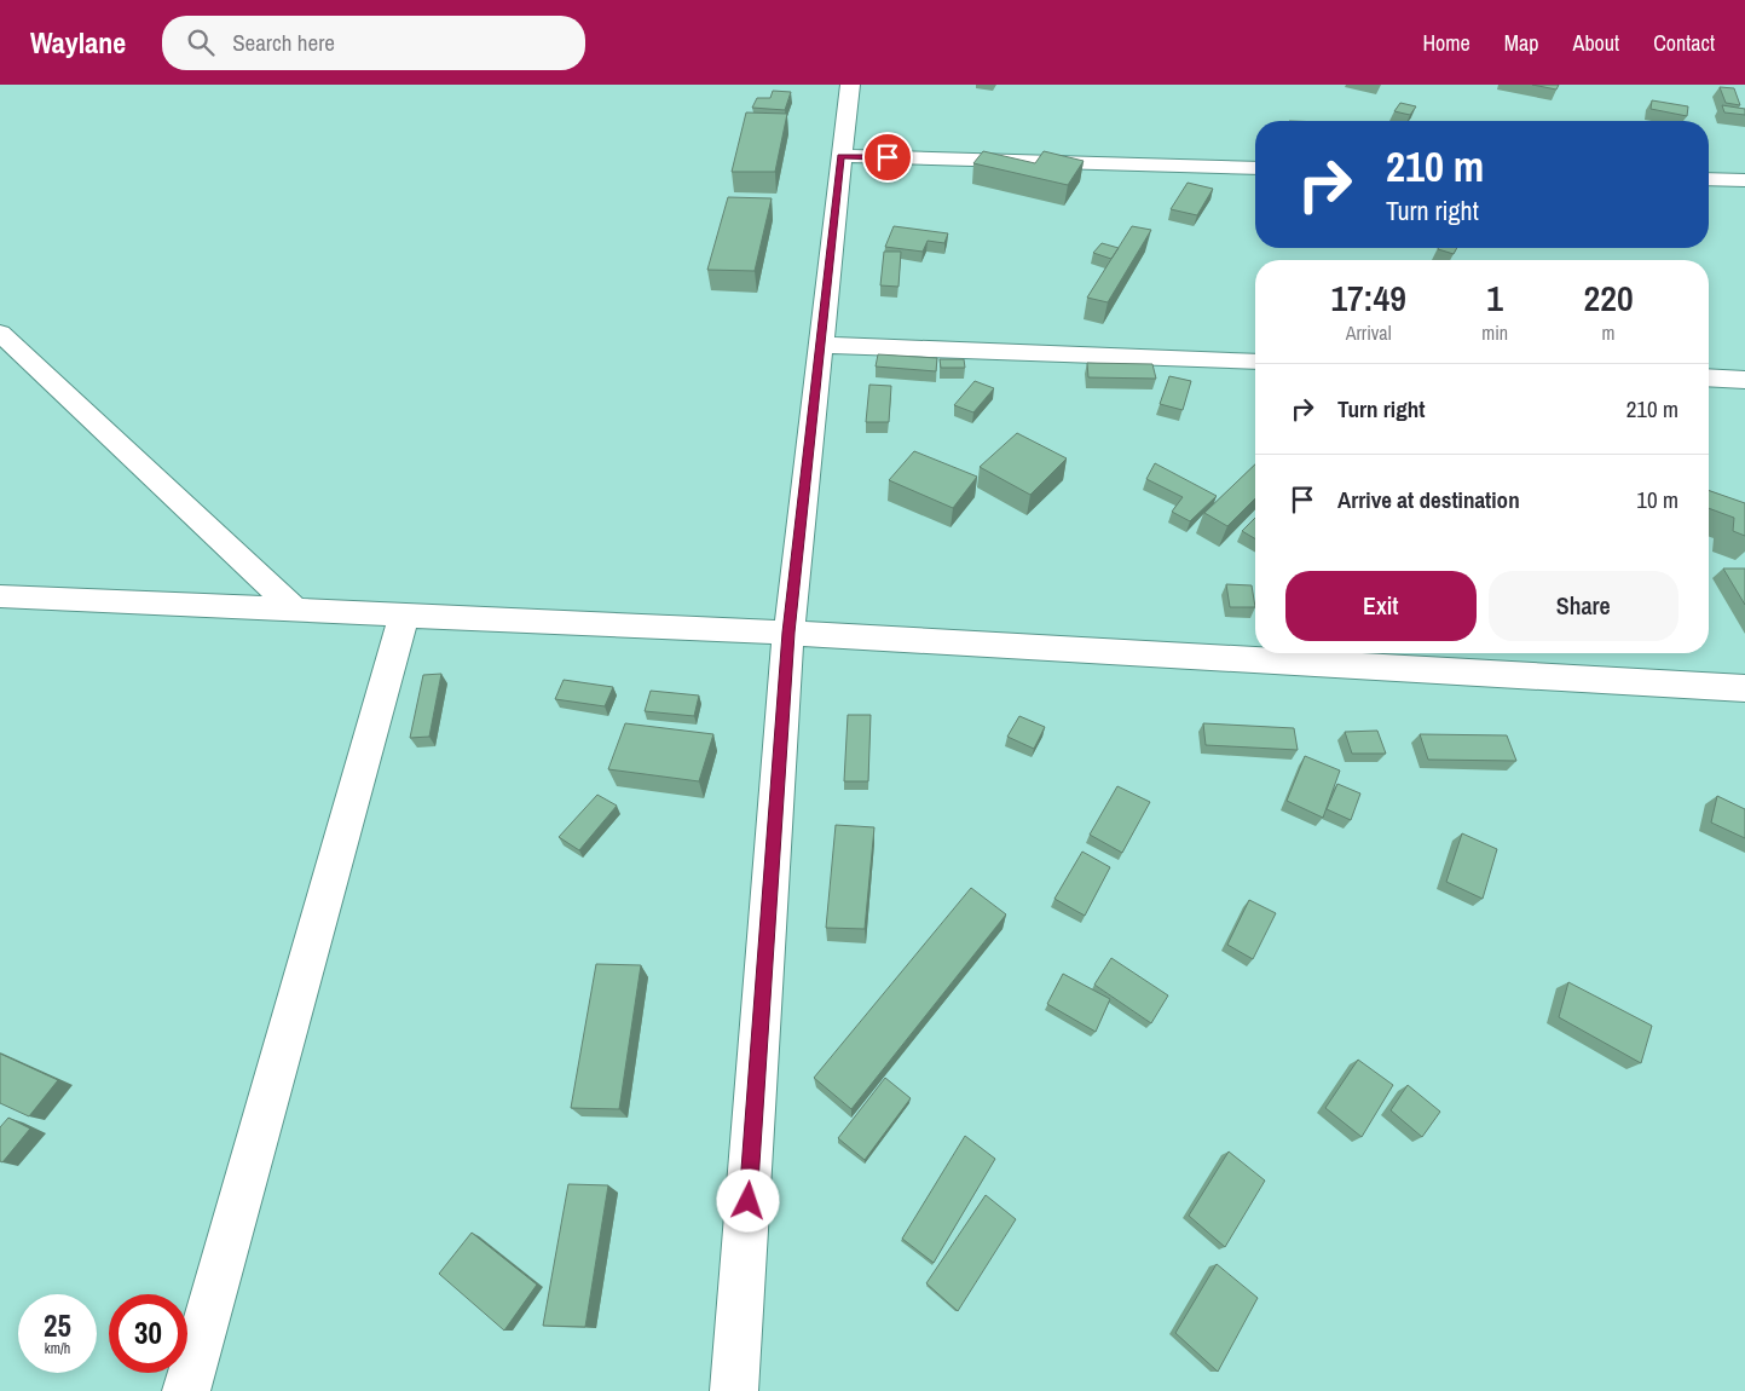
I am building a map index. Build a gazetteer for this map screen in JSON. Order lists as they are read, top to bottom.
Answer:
{
  "page": {
    "header": "Waylane",
    "search": "Search here",
    "nav": [
      "Home",
      "Map",
      "About",
      "Contact"
    ],
    "turn": ["210 m", "Turn right"],
    "eta": [
      "17:49",
      "Arrival",
      "1",
      "min",
      "220",
      "m"
    ],
    "list": [
      {
        "name": "Turn right",
        "value": "210 m"
      },
      {
        "name": "Arrive at destination",
        "value": "10 m"
      }
    ],
    "buttons": ["Exit", "Share"],
    "speed": "25 km/h",
    "limit": "30"
  }
}
